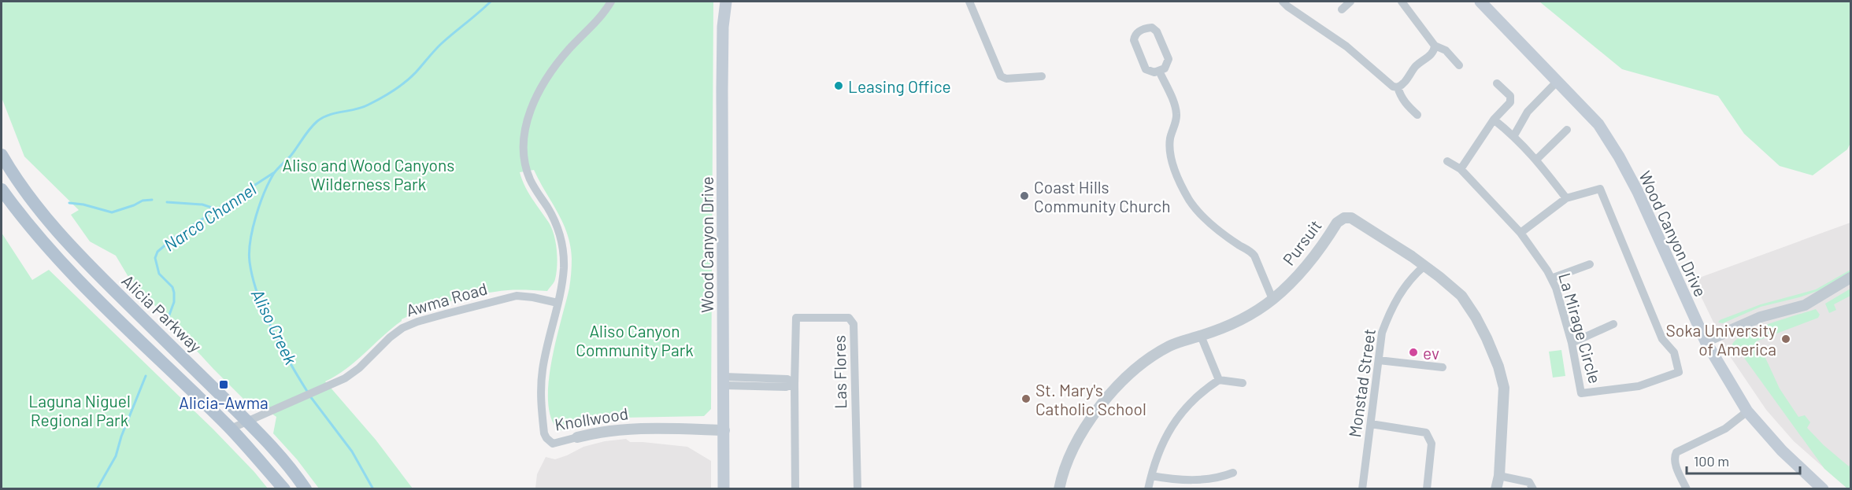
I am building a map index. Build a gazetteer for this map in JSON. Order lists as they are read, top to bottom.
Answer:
{
  "streets": {
    "main road": ["Wood Canyon Drive", "Alicia Parkway"],
    "street": [
      "Pursuit",
      "Awma Road",
      "La Mirage Circle",
      "Las Flores",
      "Monstad Street",
      "Knollwood"
    ]
  },
  "crossings": [
    ["Wood Canyon Drive", "Knollwood"],
    ["Pursuit", "Monstad Street"],
    ["Awma Road", "Alicia Parkway"],
    ["Awma Road", "Knollwood"]
  ],
  "water": ["Narco Channel", "Aliso Creek"],
  "parks": ["Aliso and Wood Canyons Wilderness Park", "Aliso Canyon Community Park", "Laguna Niguel Regional Park"],
  "places": {
    "other": [
      "Leasing Office",
      "Coast Hills Community Church",
      "Soka University of America",
      "ev",
      "St. Mary's Catholic School"
    ],
    "transit": ["Alicia-Awma"]
  },
  "scale_bar": "100 m"
}
